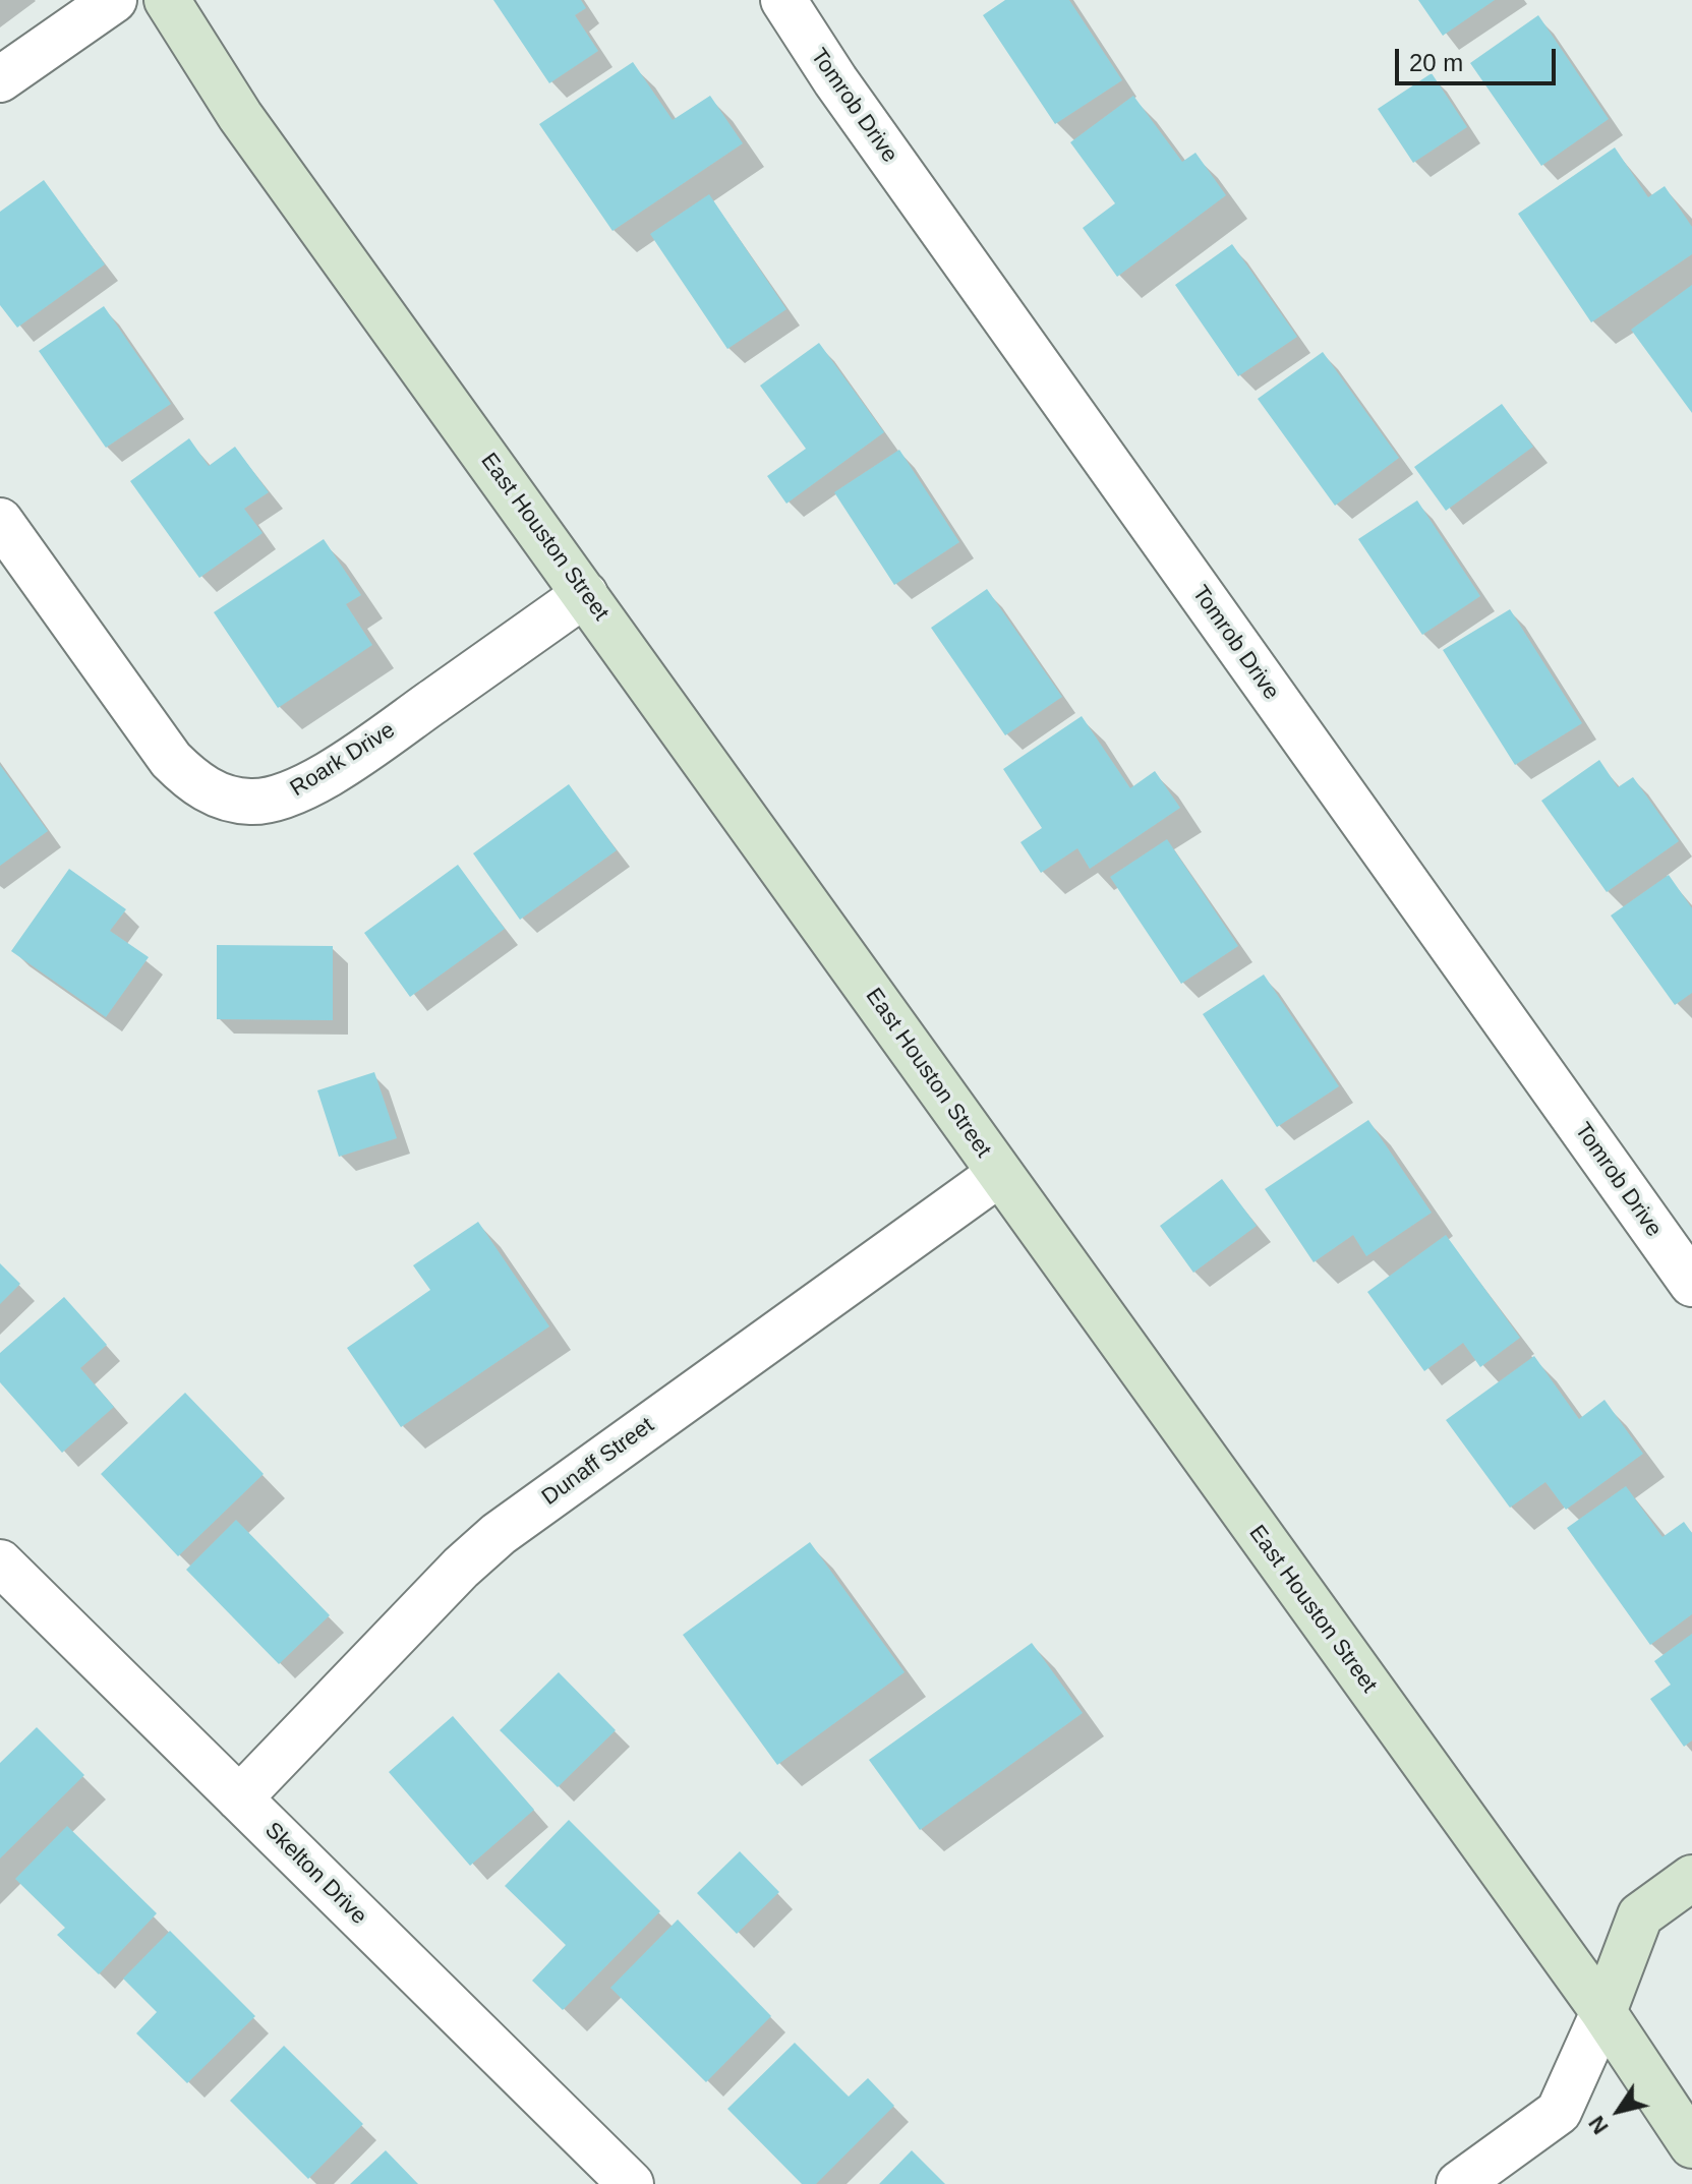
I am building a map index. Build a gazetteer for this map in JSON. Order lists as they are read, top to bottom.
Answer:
{
  "streets": {
    "main road": ["East Houston Street"],
    "street": [
      "Tomrob Drive",
      "Roark Drive",
      "Dunaff Street",
      "Skelton Drive"
    ]
  },
  "crossings": [
    ["East Houston Street", "Roark Drive"],
    ["East Houston Street", "Dunaff Street"],
    ["Dunaff Street", "Skelton Drive"]
  ],
  "scale_bar": "20 m",
  "north": "bottom left"
}
